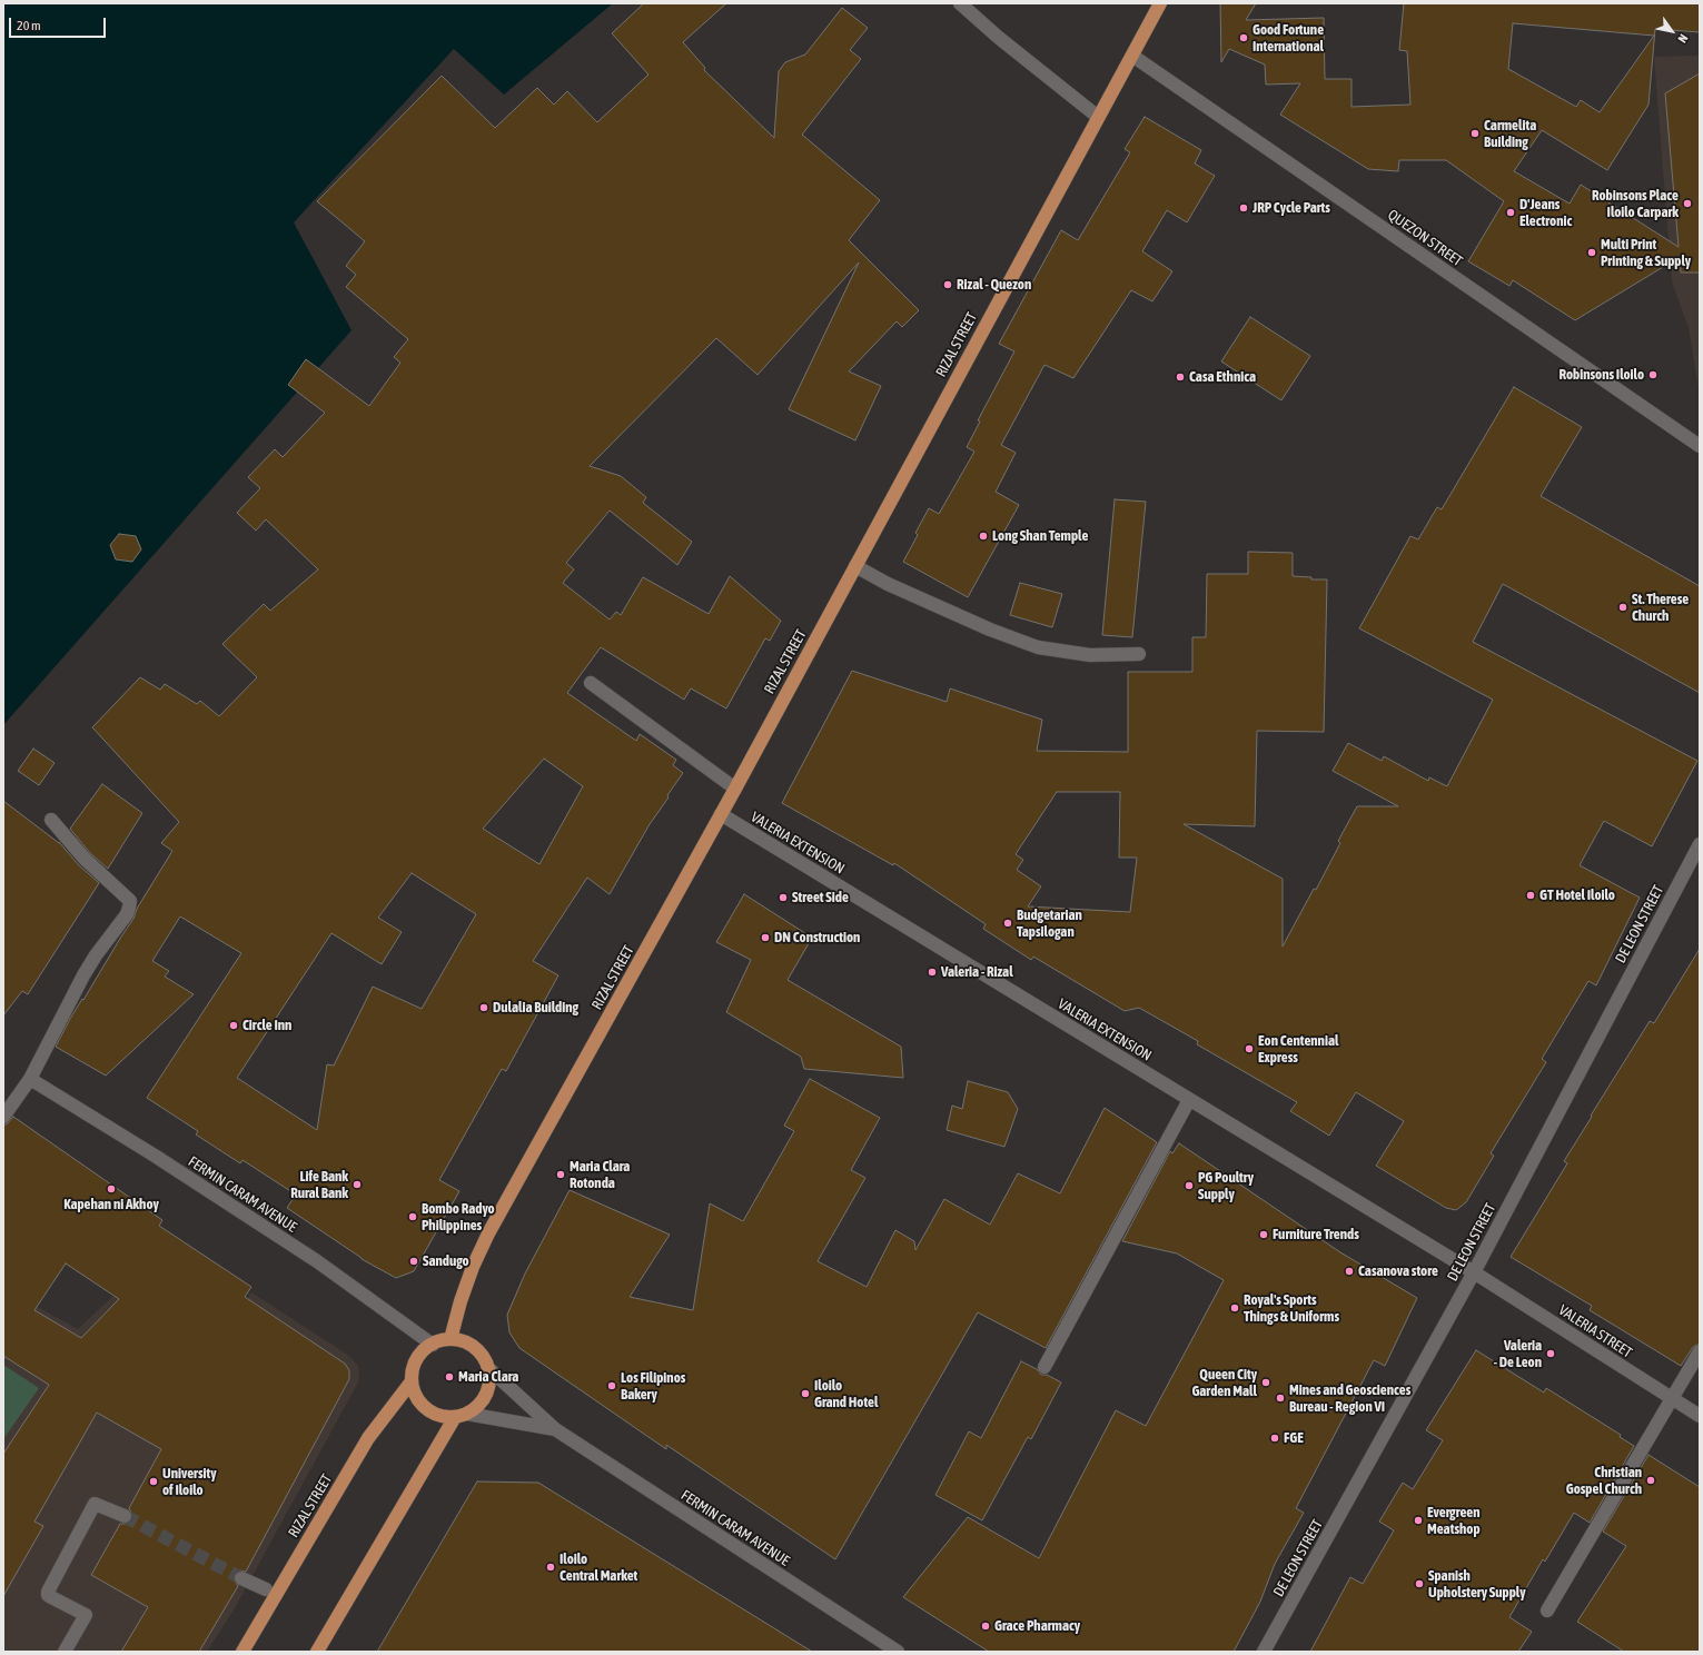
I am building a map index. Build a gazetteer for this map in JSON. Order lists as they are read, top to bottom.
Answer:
{
  "streets": {
    "main road": ["RIZAL STREET"],
    "street": [
      "QUEZON STREET",
      "VALERIA EXTENSION",
      "DE LEON STREET",
      "FERMIN CARAM AVENUE",
      "VALERIA STREET"
    ]
  },
  "crossings": [
    ["QUEZON STREET", "RIZAL STREET"],
    ["RIZAL STREET", "VALERIA EXTENSION"],
    ["RIZAL STREET", "FERMIN CARAM AVENUE"],
    ["VALERIA EXTENSION", "DE LEON STREET"],
    ["VALERIA EXTENSION", "VALERIA STREET"],
    ["DE LEON STREET", "VALERIA STREET"]
  ],
  "places": [
    "Good Fortune International",
    "Carmelita Building",
    "Robinsons Place Iloilo Carpark",
    "JRP Cycle Parts",
    "D'Jeans Electronic",
    "Multi Print Printing & Supply",
    "Rizal - Quezon",
    "Robinsons Iloilo",
    "Casa Ethnica",
    "Long Shan Temple",
    "St. Therese Church",
    "GT Hotel Iloilo",
    "Street Side",
    "Budgetarian Tapsilogan",
    "DN Construction",
    "Valeria - Rizal",
    "Dulalia Building",
    "Circle Inn",
    "Eon Centennial Express",
    "Maria Clara Rotonda",
    "Life Bank Rural Bank",
    "PG Poultry Supply",
    "Kapehan ni Akhoy",
    "Bombo Radyo Philippines",
    "Furniture Trends",
    "Sandugo",
    "Casanova store",
    "Royal's Sports Things & Uniforms",
    "Valeria - De Leon",
    "Maria Clara",
    "Queen City Garden Mall",
    "Los Filipinos Bakery",
    "Iloilo Grand Hotel",
    "Mines and Geosciences Bureau - Region VI",
    "FGE",
    "Christian Gospel Church",
    "University of Iloilo",
    "Evergreen Meatshop",
    "Iloilo Central Market",
    "Spanish Upholstery Supply",
    "Grace Pharmacy"
  ],
  "scale_bar": "20 m",
  "north": "bottom right"
}
